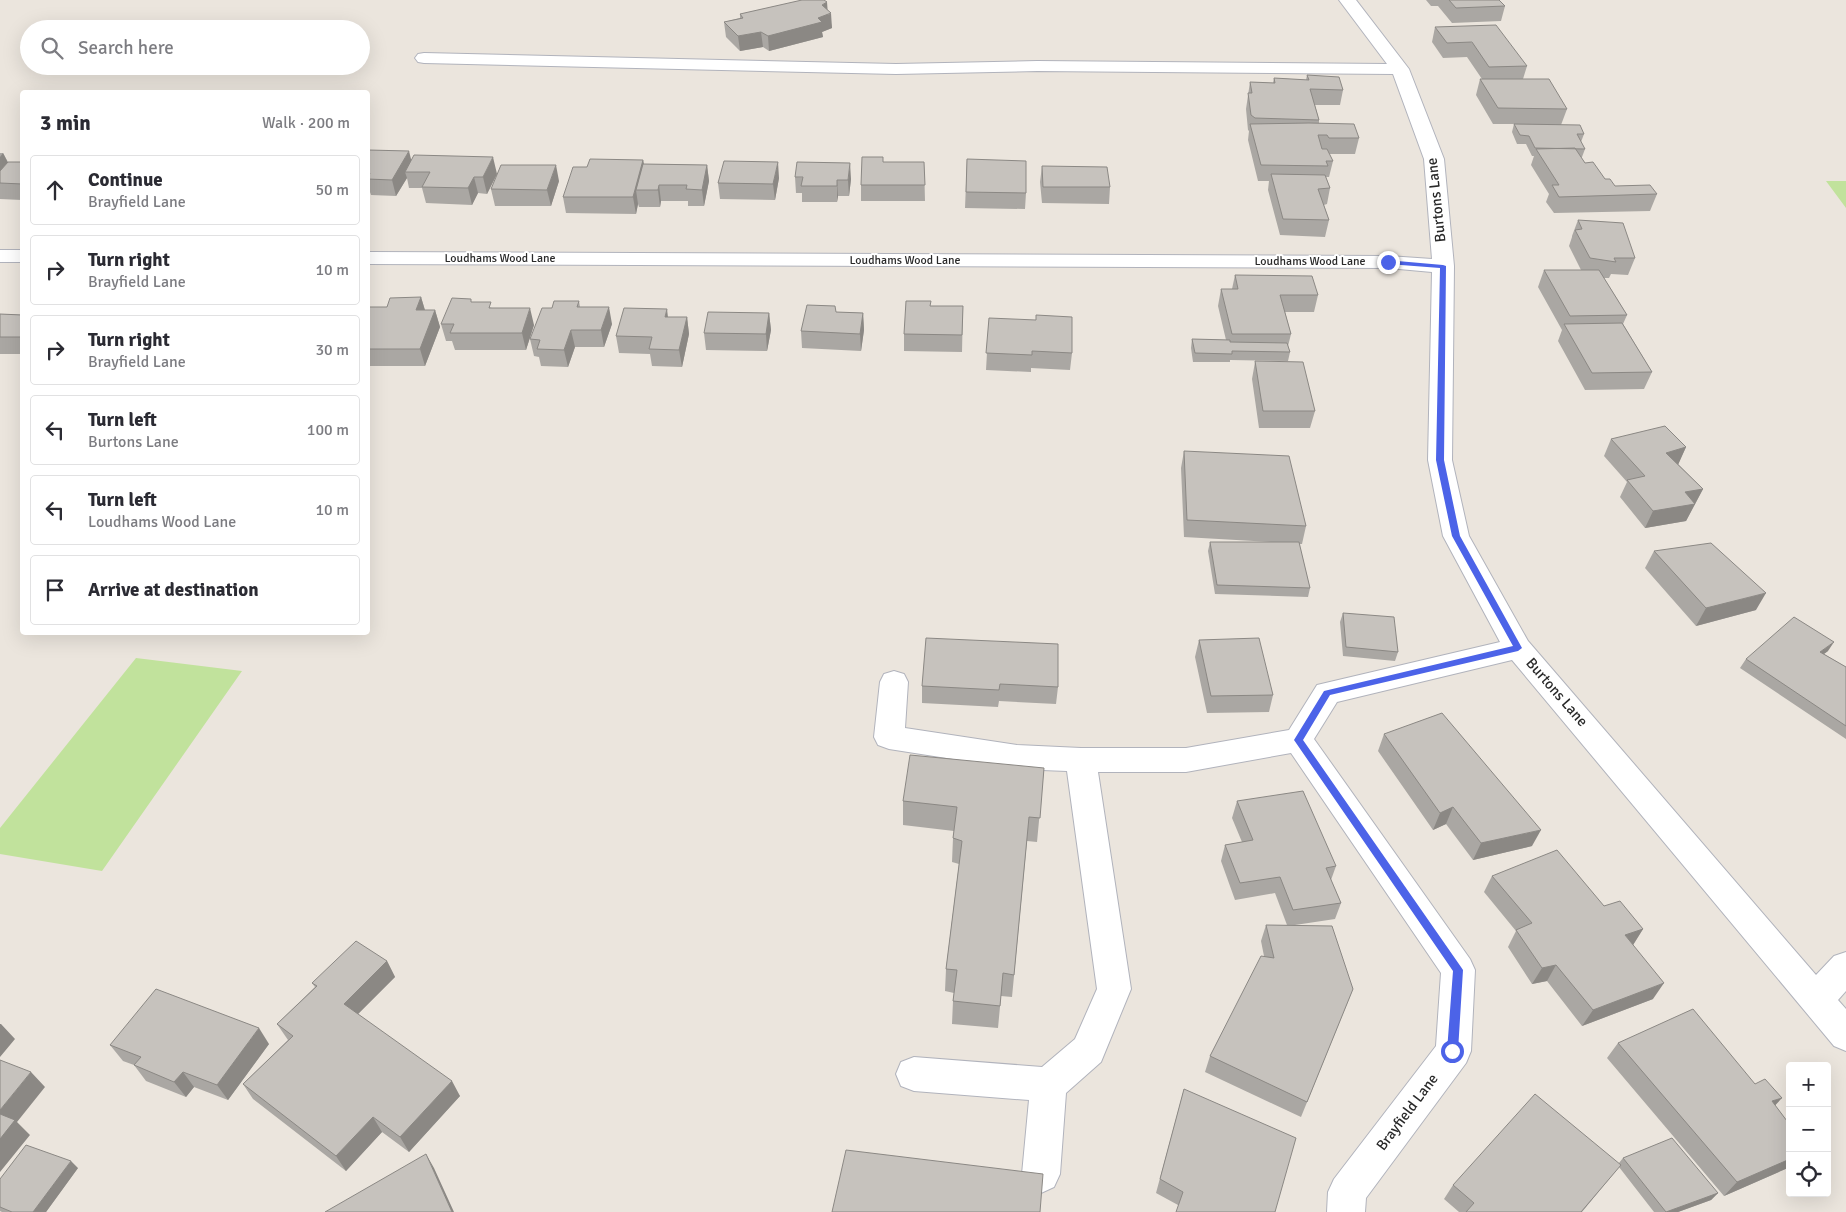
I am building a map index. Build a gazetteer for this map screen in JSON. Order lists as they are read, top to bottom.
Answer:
{
  "streets": {
    "street": ["Burtons Lane", "Loudhams Wood Lane", "Brayfield Lane"]
  },
  "crossings": [
    ["Burtons Lane", "Loudhams Wood Lane"]
  ],
  "page": {
    "search": "Search here",
    "heading": ["3 min", "Walk · 200 m"],
    "list": [
      ["Continue", "Brayfield Lane", "50 m"],
      ["Turn right", "Brayfield Lane", "10 m"],
      ["Turn right", "Brayfield Lane", "30 m"],
      ["Turn left", "Burtons Lane", "100 m"],
      ["Turn left", "Loudhams Wood Lane", "10 m"],
      "Arrive at destination"
    ],
    "map_buttons": ["+", "−"]
  }
}
